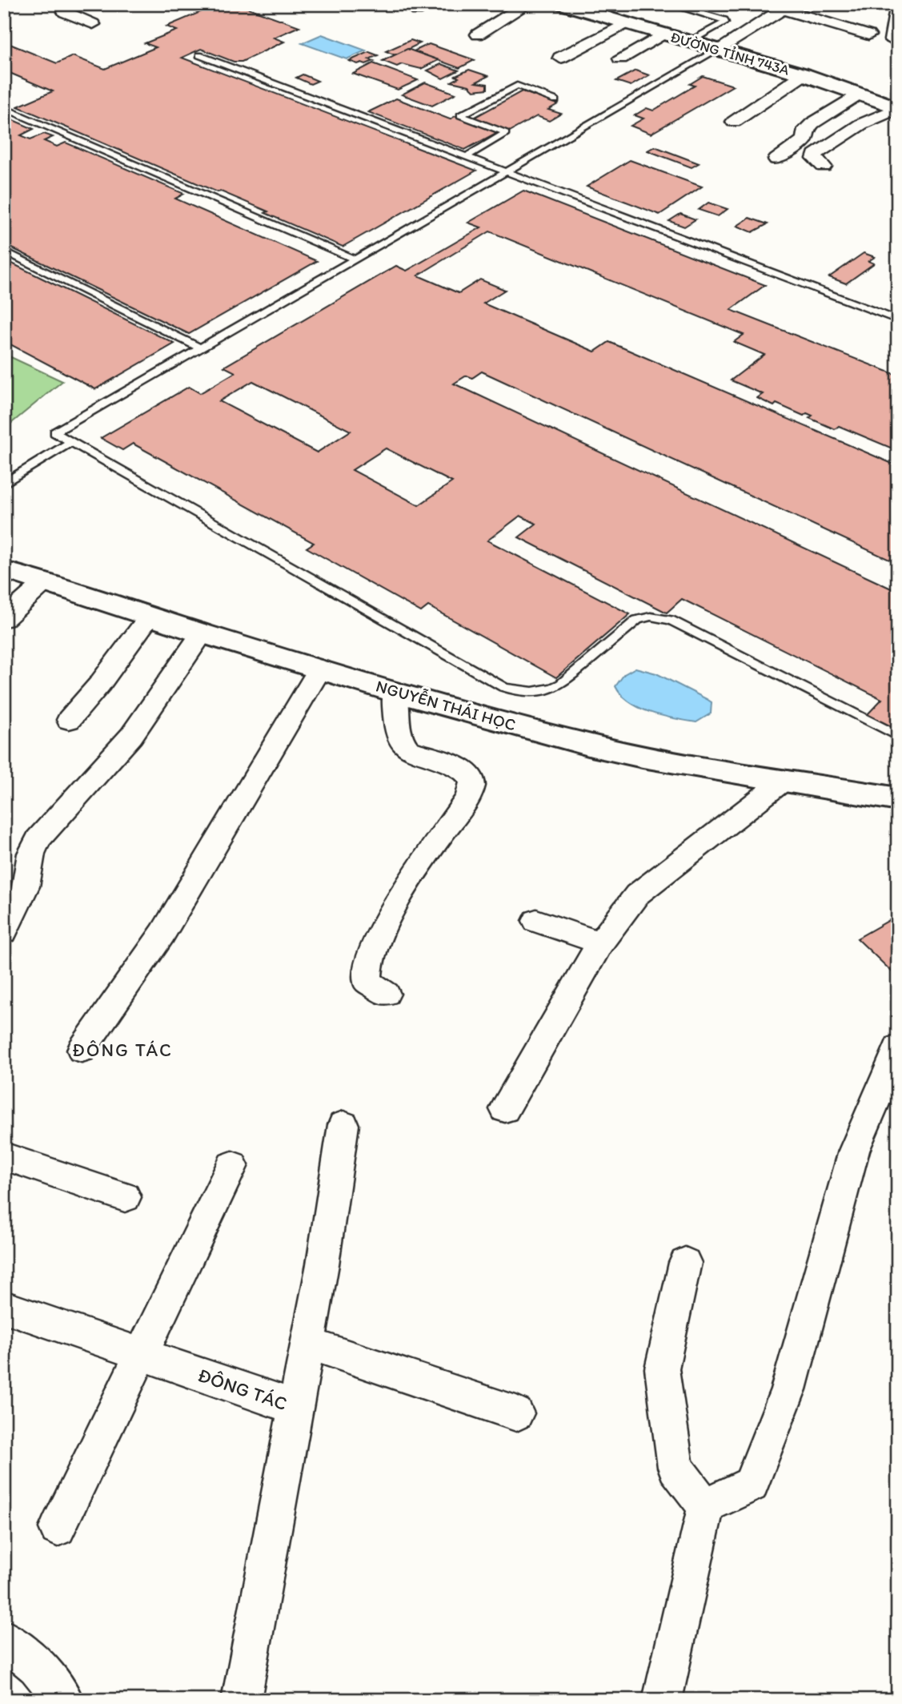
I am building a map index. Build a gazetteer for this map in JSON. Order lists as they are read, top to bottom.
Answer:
{
  "streets": {
    "street": ["ĐƯỜNG TỈNH 743A", "NGUYỄN THÁI HỌC", "ĐÔNG TÁC"]
  },
  "districts": ["ĐÔNG TÁC"]
}
